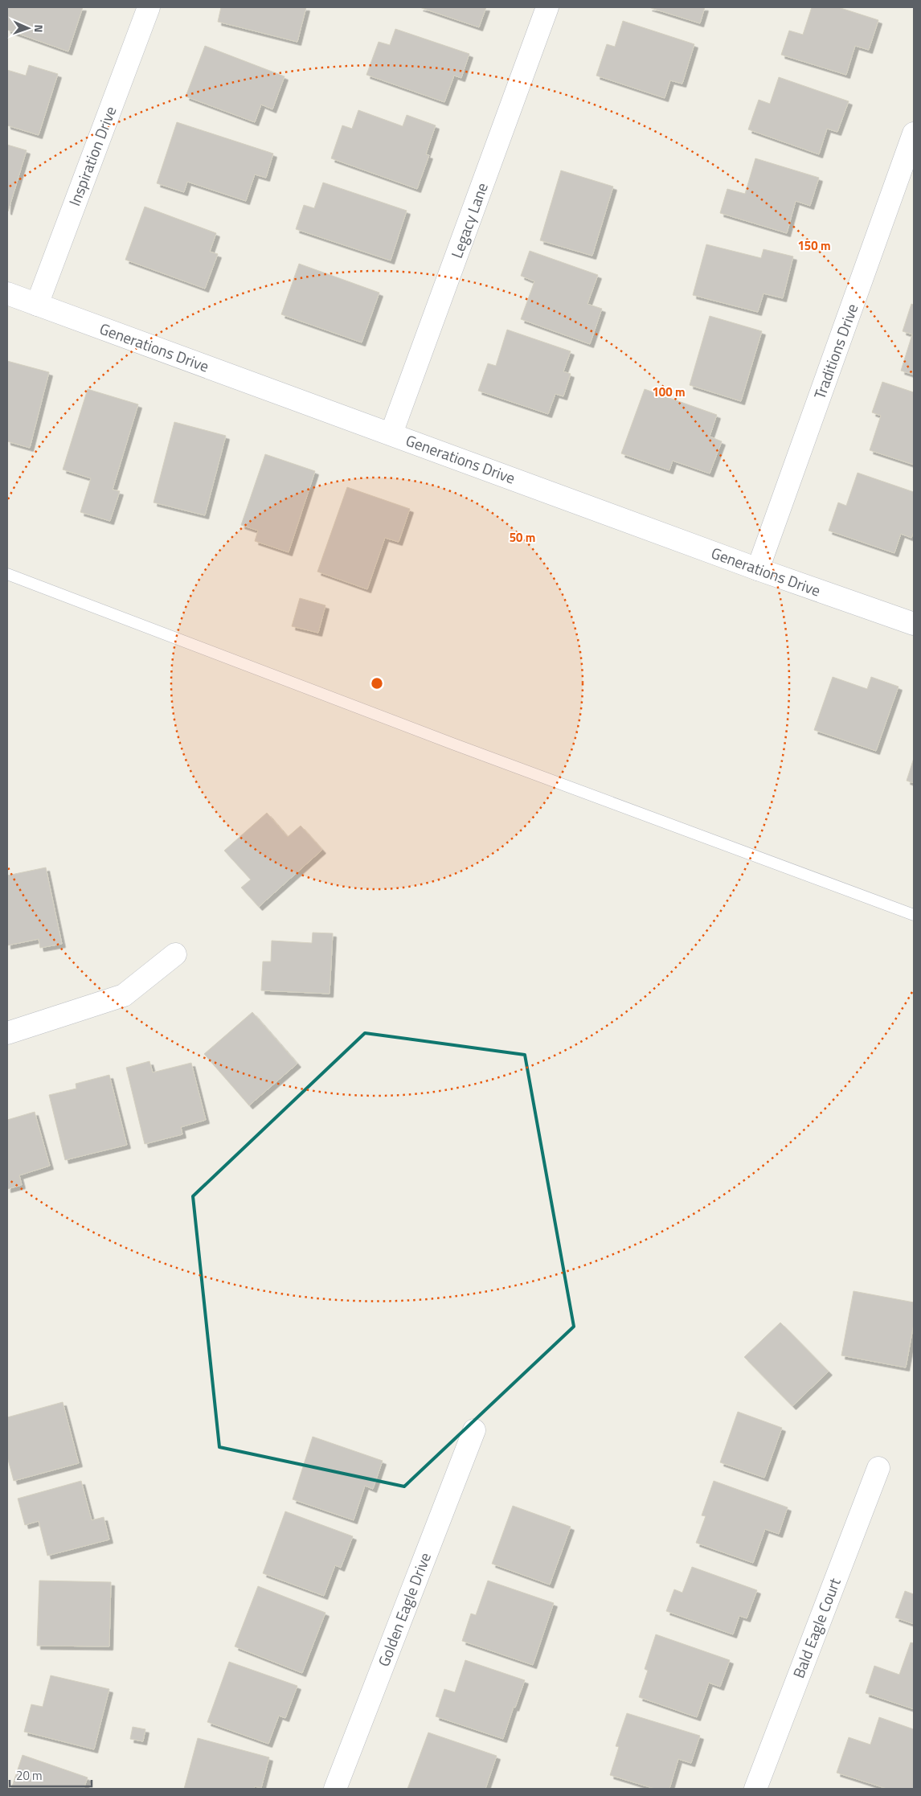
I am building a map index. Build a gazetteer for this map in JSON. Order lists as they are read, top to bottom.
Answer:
{
  "streets": {
    "street": [
      "Inspiration Drive",
      "Legacy Lane",
      "Generations Drive",
      "Traditions Drive",
      "Golden Eagle Drive",
      "Bald Eagle Court"
    ]
  },
  "crossings": [
    ["Inspiration Drive", "Generations Drive"],
    ["Legacy Lane", "Generations Drive"],
    ["Generations Drive", "Traditions Drive"]
  ],
  "scale_bar": "20 m",
  "north": "right",
  "rings": ["150 m", "100 m", "50 m"]
}
